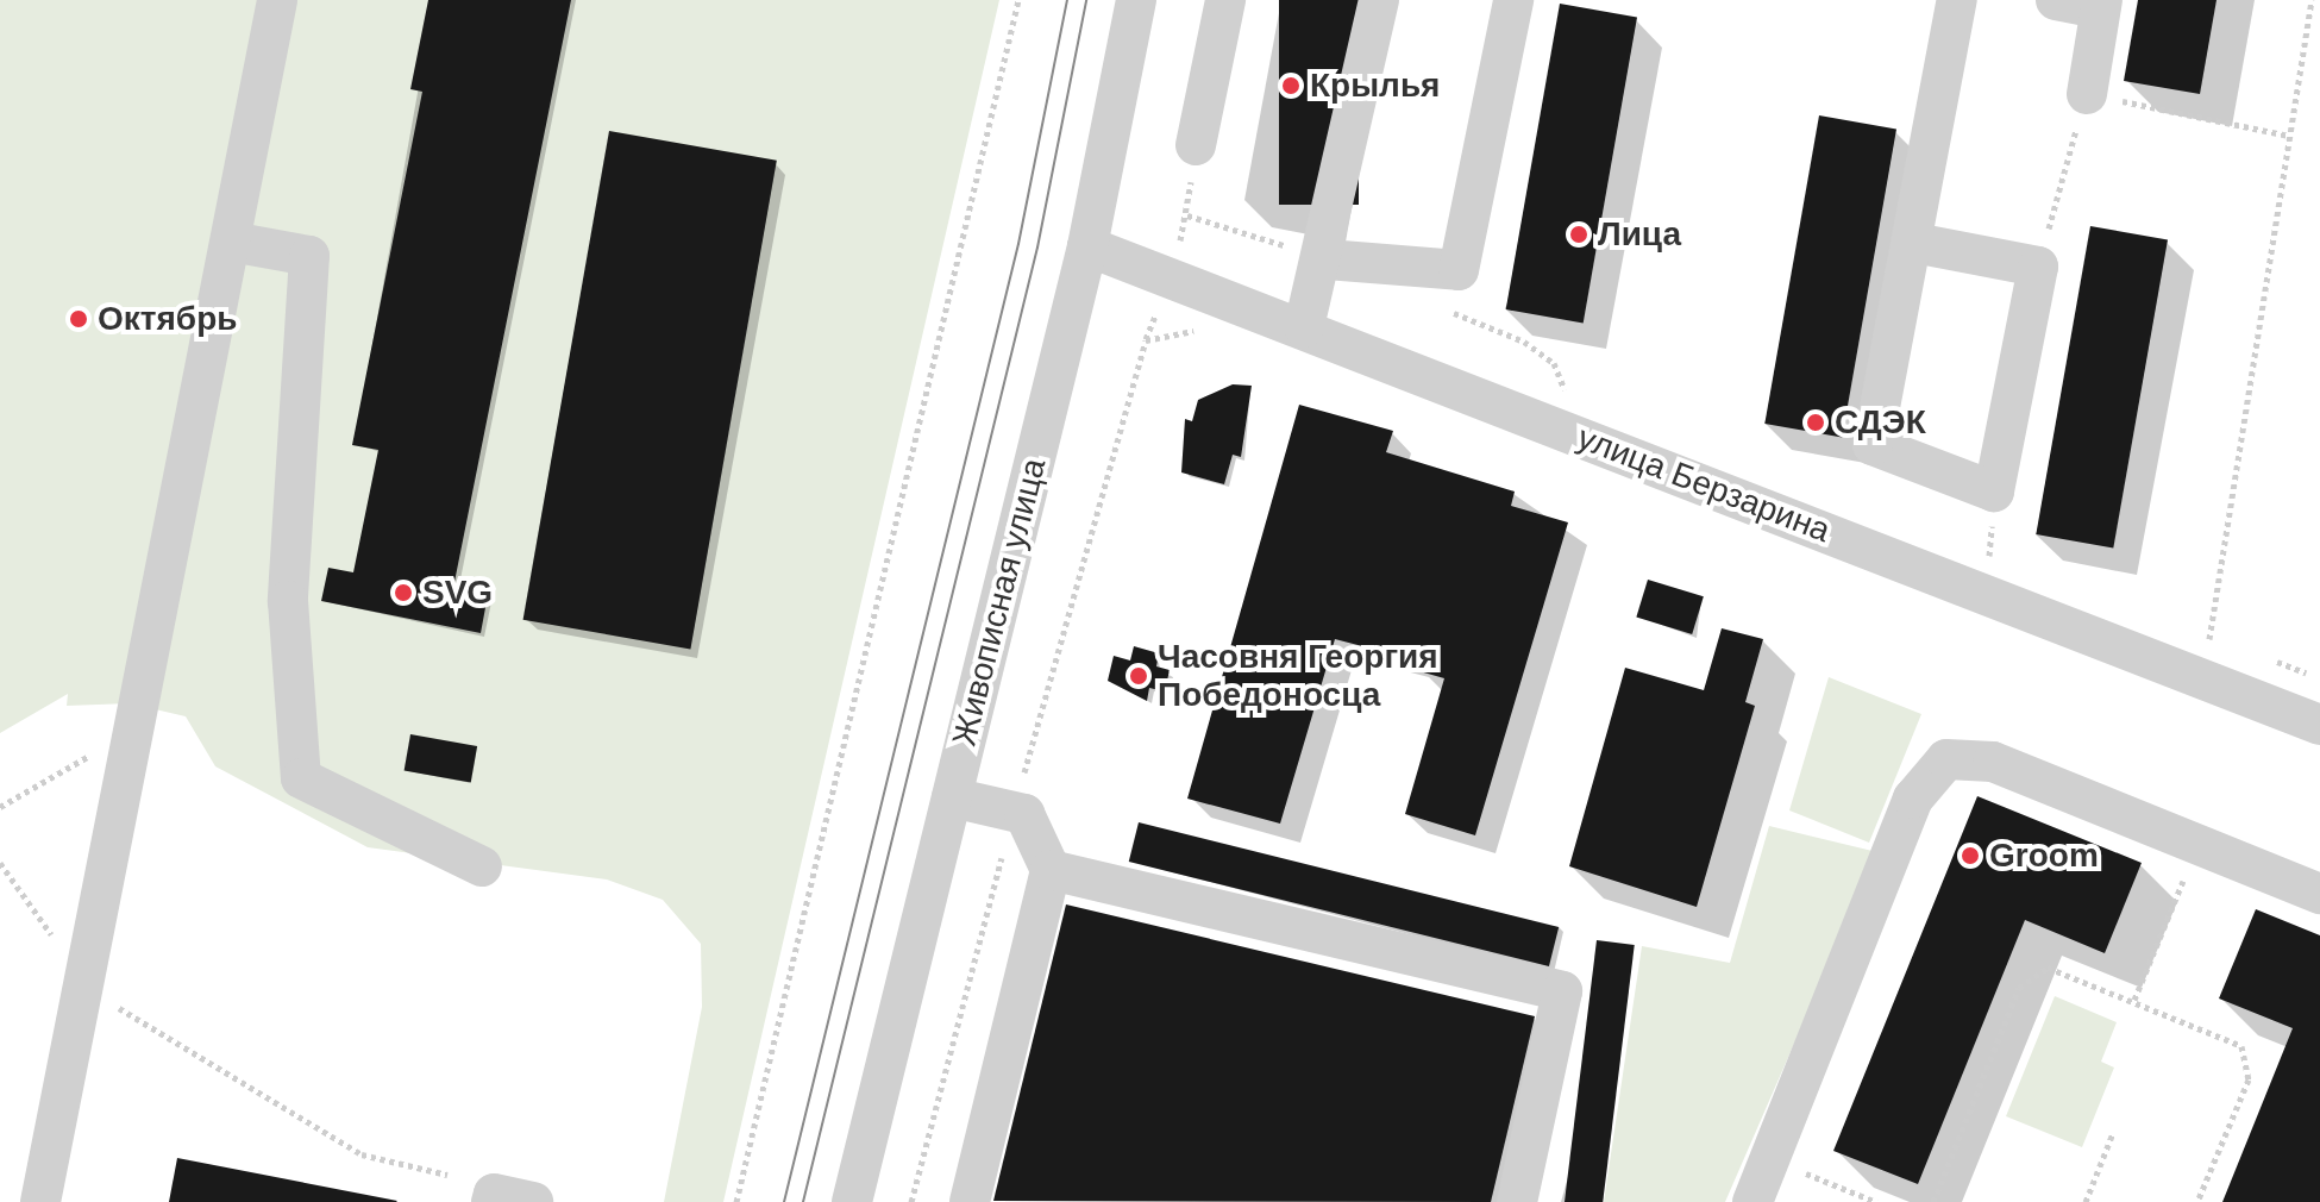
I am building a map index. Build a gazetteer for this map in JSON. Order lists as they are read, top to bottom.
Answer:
{
  "streets": {
    "street": ["улица Берзарина", "Живописная улица"]
  },
  "crossings": [
    ["улица Берзарина", "Живописная улица"]
  ],
  "places": [
    "Крылья",
    "Лица",
    "Октябрь",
    "СДЭК",
    "SVG",
    "Часовня Георгия Победоносца",
    "Groom"
  ]
}
